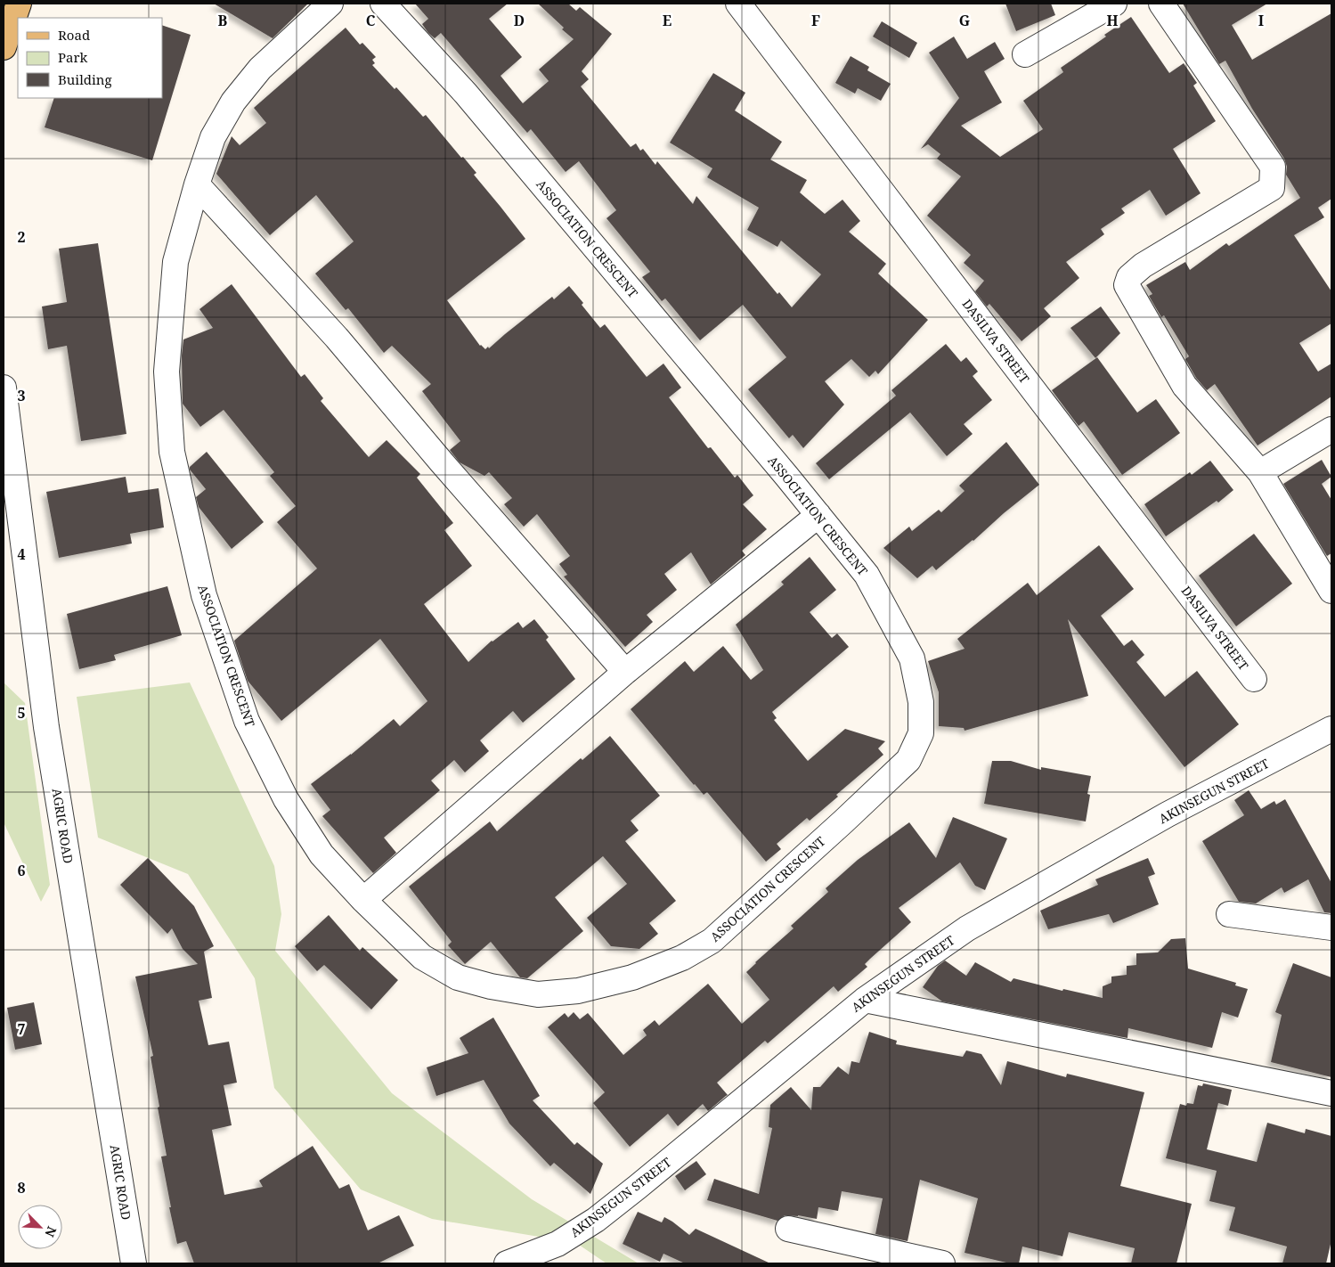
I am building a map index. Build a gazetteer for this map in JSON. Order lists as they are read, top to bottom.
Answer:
{
  "streets": {
    "street": [
      "ASSOCIATION CRESCENT",
      "DASILVA STREET",
      "AKINSEGUN STREET",
      "AGRIC ROAD"
    ]
  },
  "legend": ["Road", "Park", "Building"],
  "north": "bottom right",
  "grid": {
    "columns": [
      "B",
      "C",
      "D",
      "E",
      "F",
      "G",
      "H",
      "I"
    ],
    "rows": [
      "2",
      "3",
      "4",
      "5",
      "6",
      "7",
      "8"
    ]
  }
}
